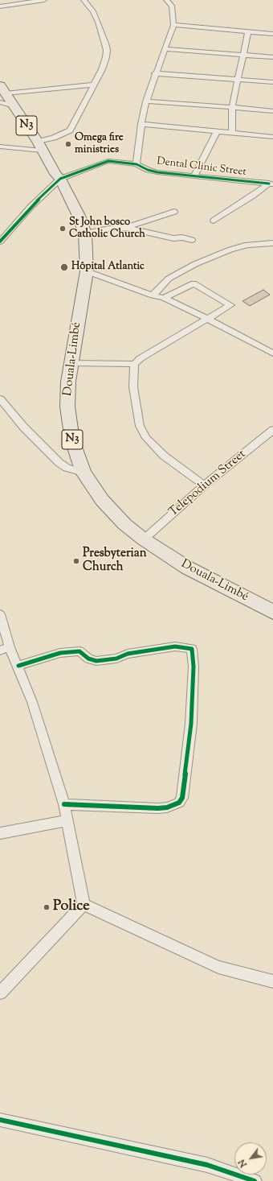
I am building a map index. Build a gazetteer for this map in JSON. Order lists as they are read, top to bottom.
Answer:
{
  "streets": {
    "highway": ["N3", "Douala-Limbé"],
    "street": ["Dental Clinic Street", "Telepodium Street"]
  },
  "crossings": [
    ["Dental Clinic Street", "Douala-Limbé"],
    ["Douala-Limbé", "Telepodium Street"]
  ],
  "places": [
    "Omega fire ministries",
    "St John bosco Catholic Church",
    "Hôpital Atlantic",
    "Presbyterian Church",
    "Police"
  ],
  "north": "bottom left"
}
